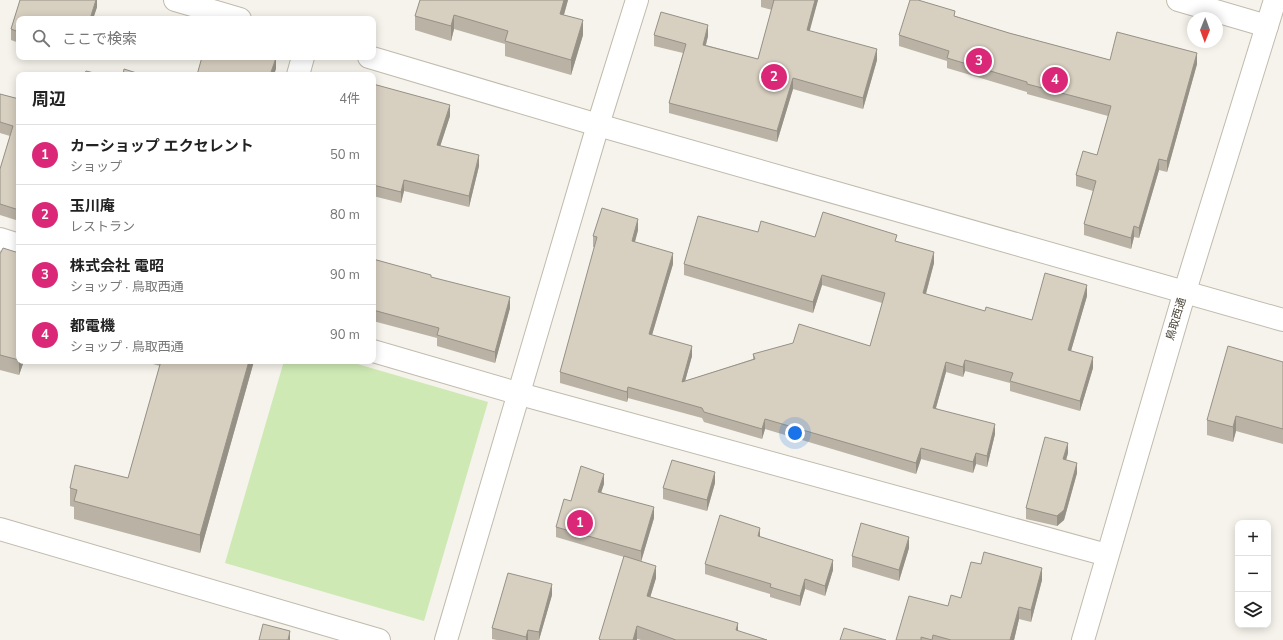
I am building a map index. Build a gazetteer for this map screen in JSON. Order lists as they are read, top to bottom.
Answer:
{
  "streets": {
    "street": ["鳥取西通"]
  },
  "north": "bottom",
  "page": {
    "search": "ここで検索",
    "pins": [
      "3",
      "2",
      "4",
      "1"
    ],
    "heading": ["周辺", "4件"],
    "list": [
      {
        "mark": "1",
        "name": "カーショップ エクセレント",
        "note": "ショップ",
        "value": "50 m"
      },
      {
        "mark": "2",
        "name": "玉川庵",
        "note": "レストラン",
        "value": "80 m"
      },
      {
        "mark": "3",
        "name": "株式会社 電昭",
        "note": "ショップ · 鳥取西通",
        "value": "90 m"
      },
      {
        "mark": "4",
        "name": "都電機",
        "note": "ショップ · 鳥取西通",
        "value": "90 m"
      }
    ],
    "map_buttons": ["+", "−"]
  }
}
